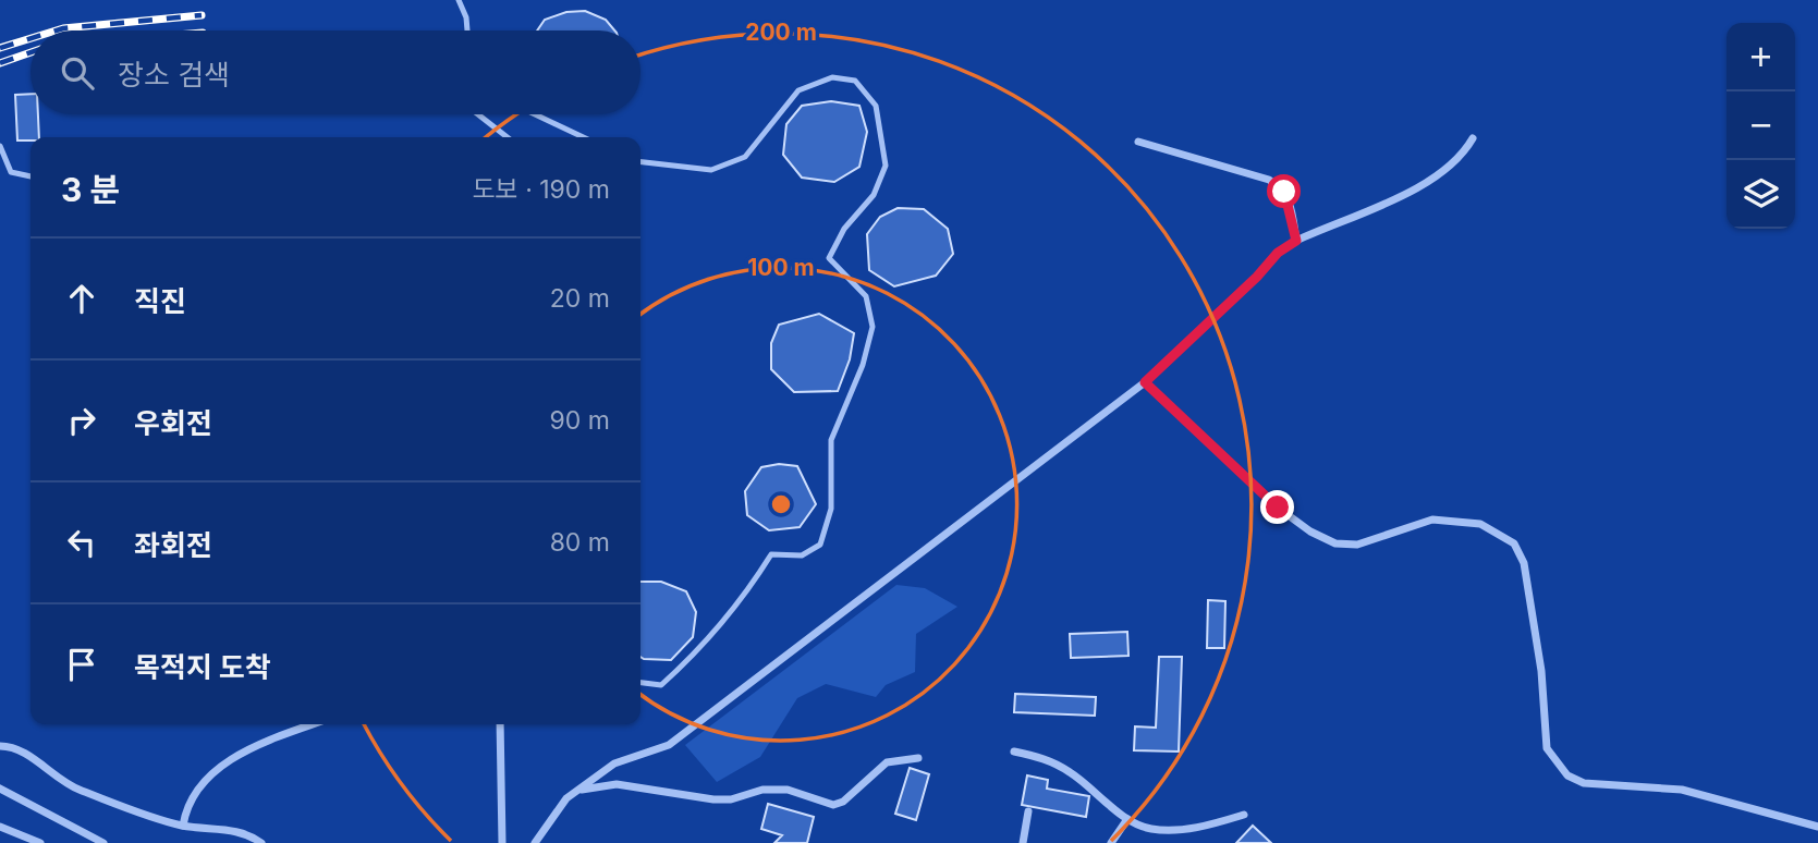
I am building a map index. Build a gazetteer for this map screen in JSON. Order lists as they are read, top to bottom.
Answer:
{
  "page": {
    "map_buttons": ["+", "−"],
    "search": "장소 검색",
    "heading": ["3 분", "도보 · 190 m"],
    "list": [
      ["직진", "20 m"],
      ["우회전", "90 m"],
      ["좌회전", "80 m"],
      "목적지 도착"
    ]
  },
  "rings": ["200 m", "100 m"]
}
